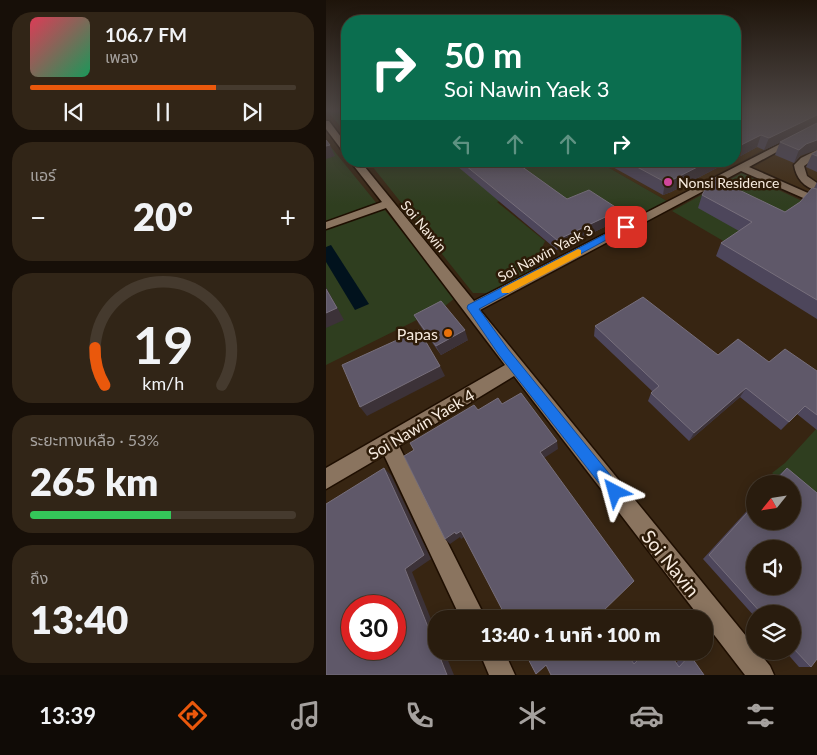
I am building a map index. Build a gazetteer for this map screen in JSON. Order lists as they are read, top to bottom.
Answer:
{
  "streets": {
    "street": [
      "Soi Nawin",
      "Soi Nawin Yaek 3",
      "Soi Nawin Yaek 4",
      "Soi Navin"
    ]
  },
  "crossings": [
    ["Soi Nawin", "Soi Nawin Yaek 3"],
    ["Soi Nawin", "Soi Navin"],
    ["Soi Nawin Yaek 3", "Soi Navin"],
    ["Soi Nawin Yaek 4", "Soi Navin"]
  ],
  "places": ["Nonsi Residence", "Papas"],
  "north": "bottom left",
  "page": {
    "turn": ["50 m", "Soi Nawin Yaek 3"],
    "song": ["106.7 FM", "เพลง"],
    "tile": [
      "แอร์",
      ["ระยะทางเหลือ · 53%", "265 km"],
      ["ถึง", "13:40"]
    ],
    "heat": ["−", "20°", "+"],
    "limit": "30",
    "trip": "13:40 · 1 นาที · 100 m",
    "tabs": "13:39",
    "gauge": ["19", "km/h"]
  }
}
